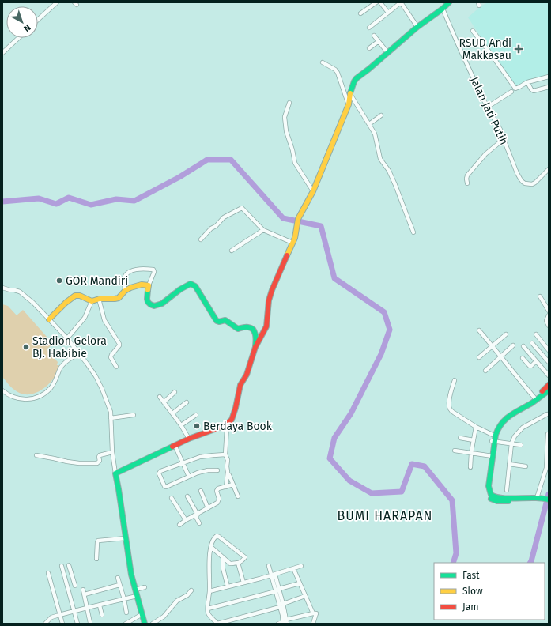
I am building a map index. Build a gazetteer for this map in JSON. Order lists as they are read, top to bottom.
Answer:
{
  "streets": {
    "street": ["Jalan Jati Putih"]
  },
  "districts": ["BUMI HARAPAN"],
  "places": {
    "health": ["RSUD Andi Makkasau"],
    "other": ["GOR Mandiri", "Stadion Gelora BJ. Habibie", "Berdaya Book"]
  },
  "legend": ["Fast", "Slow", "Jam"],
  "north": "bottom right"
}
